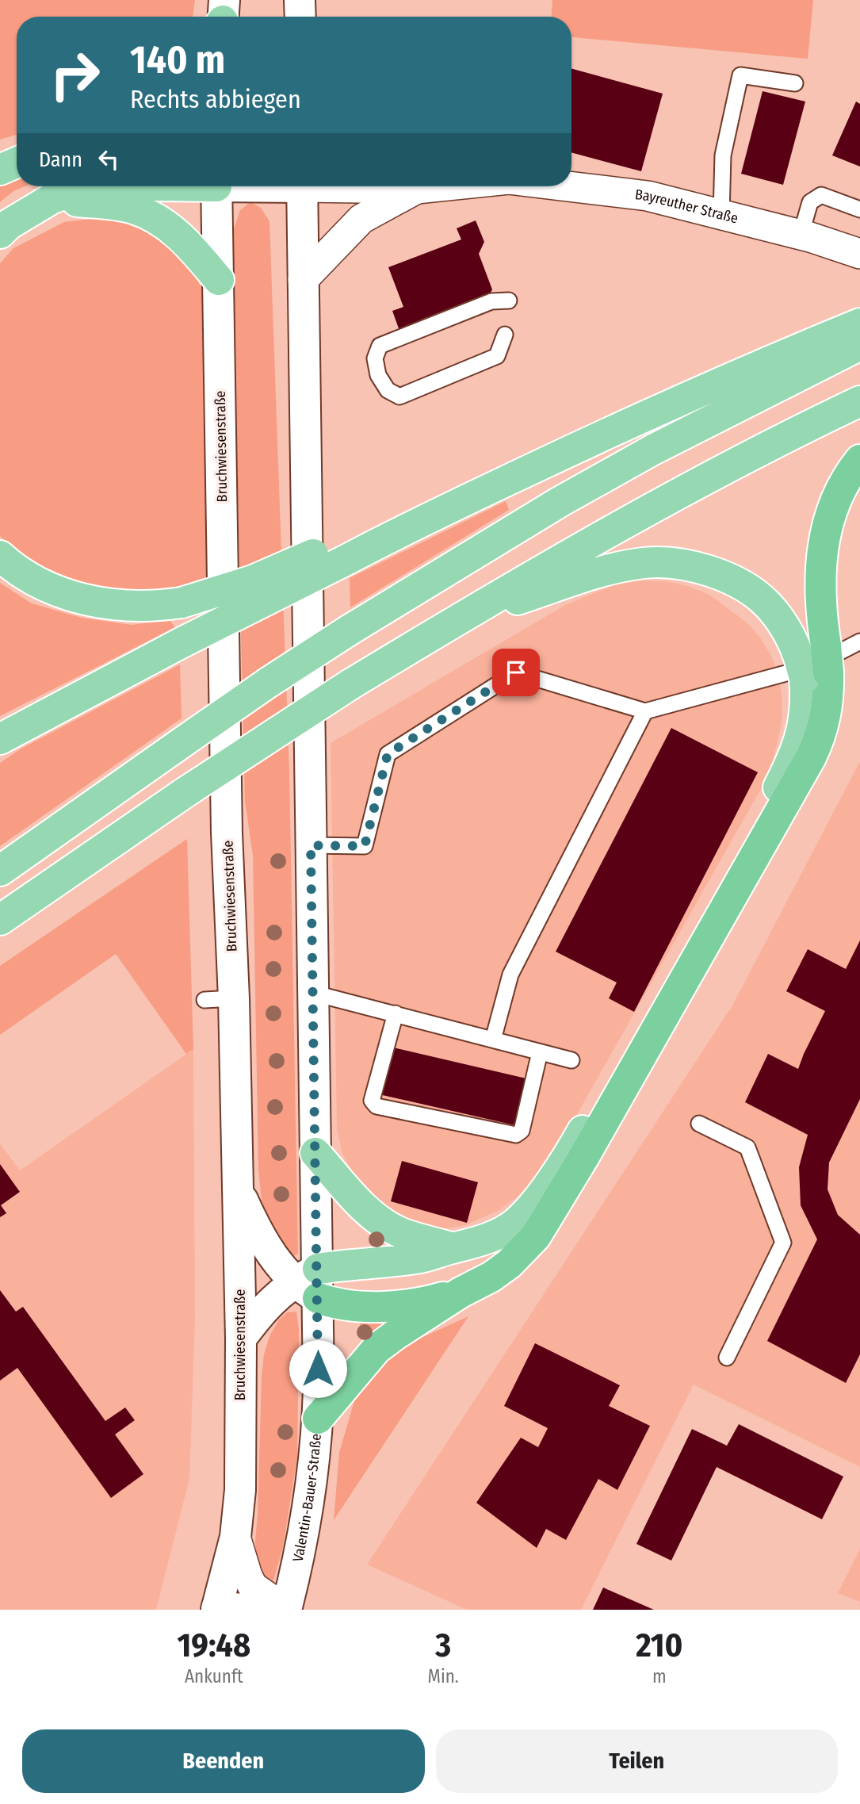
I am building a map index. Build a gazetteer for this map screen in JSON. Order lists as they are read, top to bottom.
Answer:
{
  "streets": {
    "main road": ["Bruchwiesenstraße", "Valentin-Bauer-Straße"],
    "street": ["Bayreuther Straße"]
  },
  "page": {
    "turn": ["140 m", "Rechts abbiegen"],
    "then": "Dann",
    "eta": [
      "19:48",
      "Ankunft",
      "3",
      "Min.",
      "210",
      "m"
    ],
    "buttons": ["Beenden", "Teilen"]
  }
}
